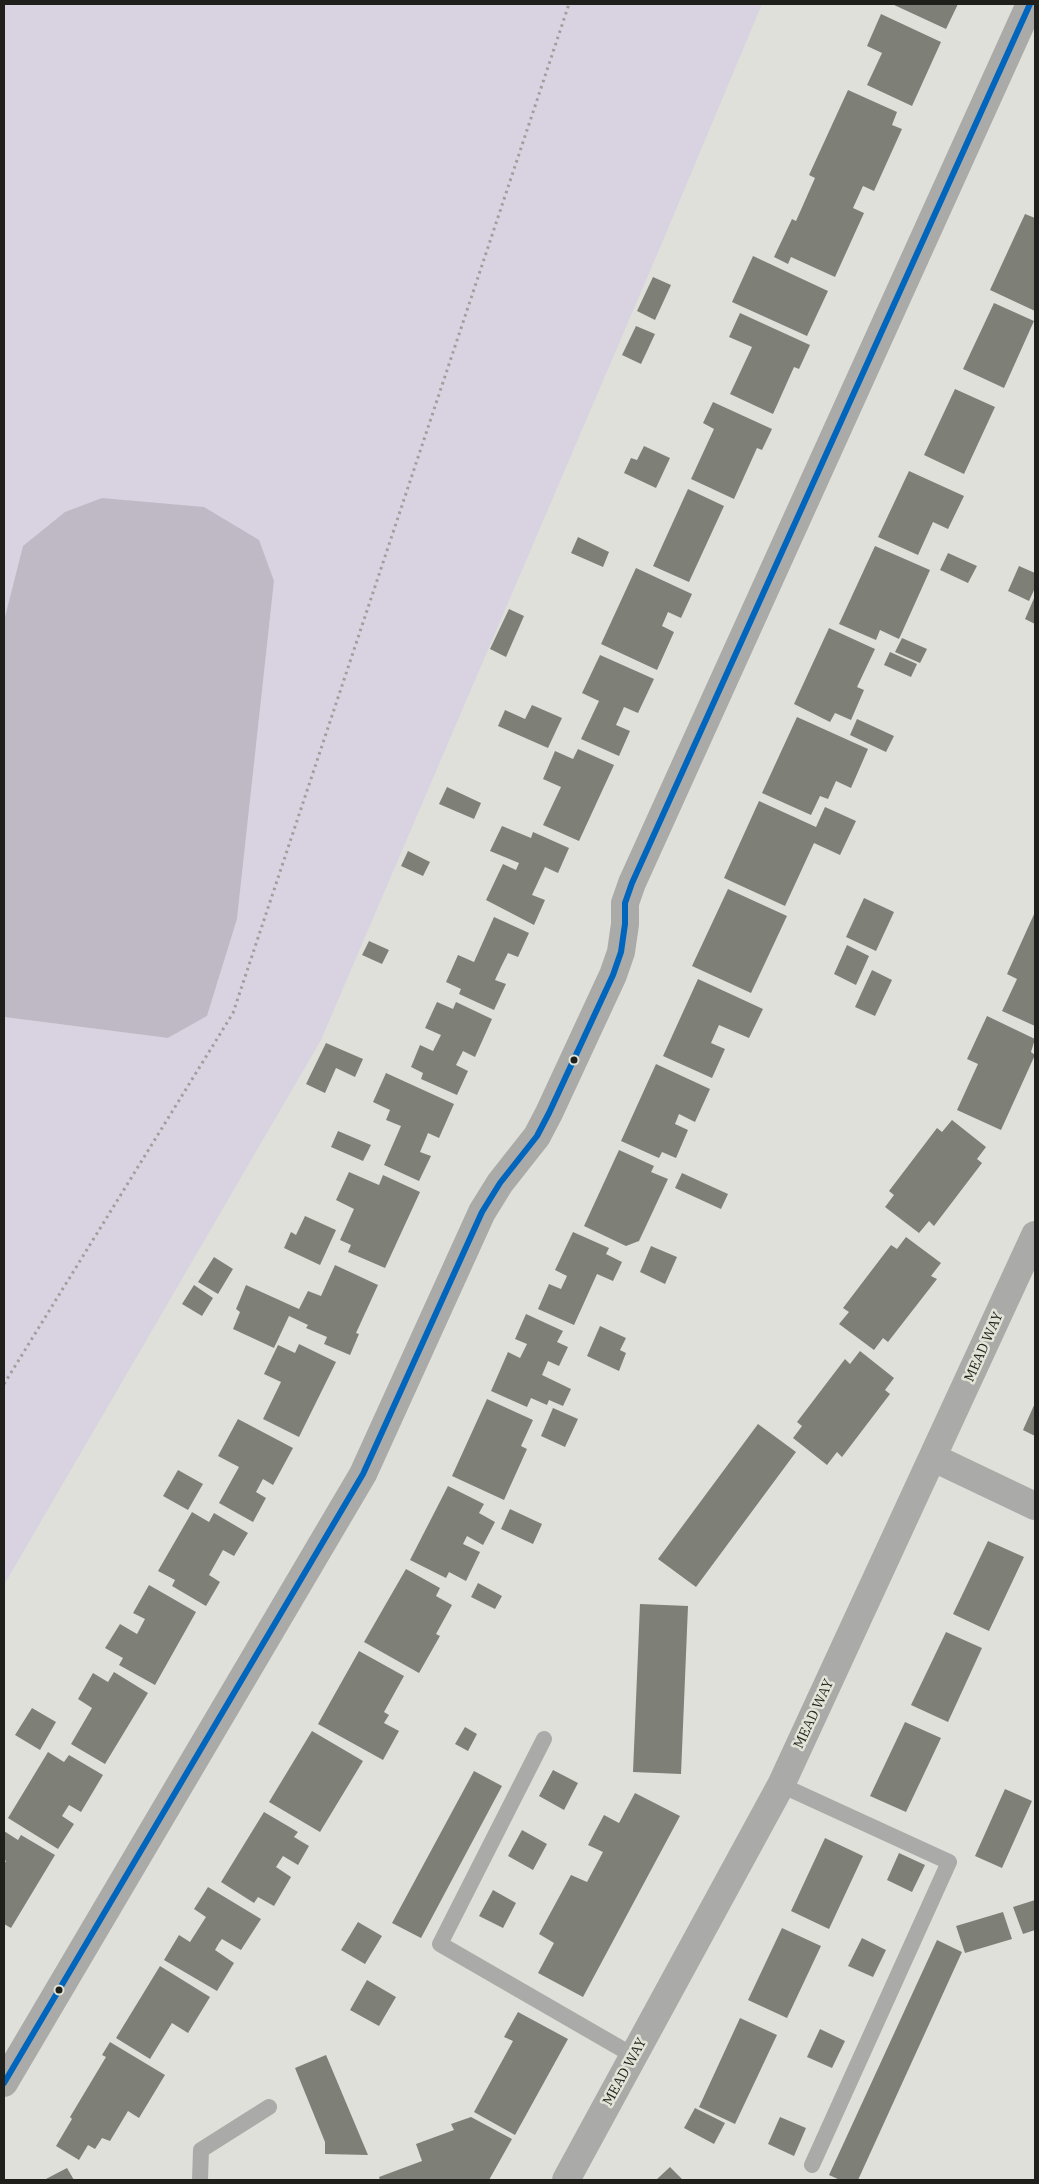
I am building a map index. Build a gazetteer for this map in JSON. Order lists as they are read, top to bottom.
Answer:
{
  "streets": {
    "street": ["MEAD WAY"]
  }
}
